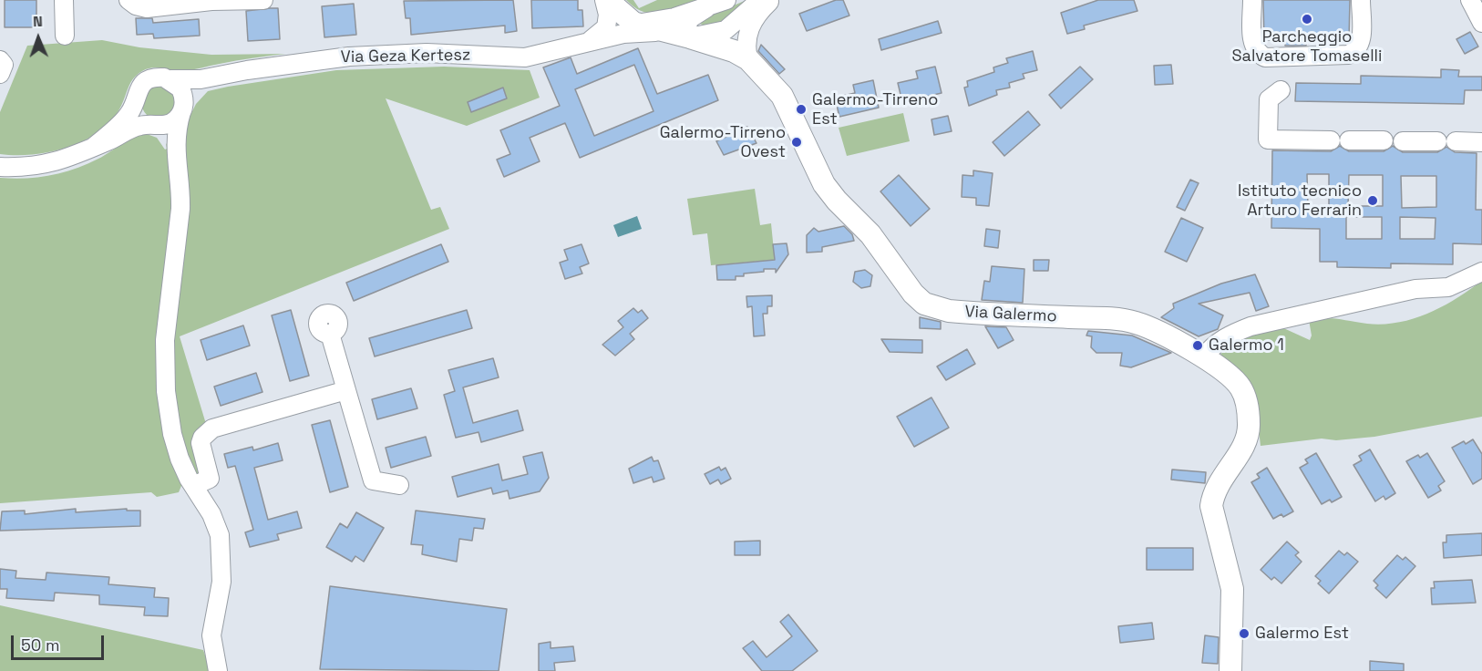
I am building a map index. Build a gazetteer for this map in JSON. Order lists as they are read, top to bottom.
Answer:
{
  "streets": {
    "main road": ["Via Galermo"],
    "street": ["Via Geza Kertesz"]
  },
  "crossings": [
    ["Via Geza Kertesz", "Via Galermo"]
  ],
  "places": [
    "Parcheggio Salvatore Tomaselli",
    "Galermo-Tirreno Est",
    "Galermo-Tirreno Ovest",
    "Istituto tecnico Arturo Ferrarin",
    "Galermo 1",
    "Galermo Est"
  ],
  "scale_bar": "50 m",
  "north": "top"
}
